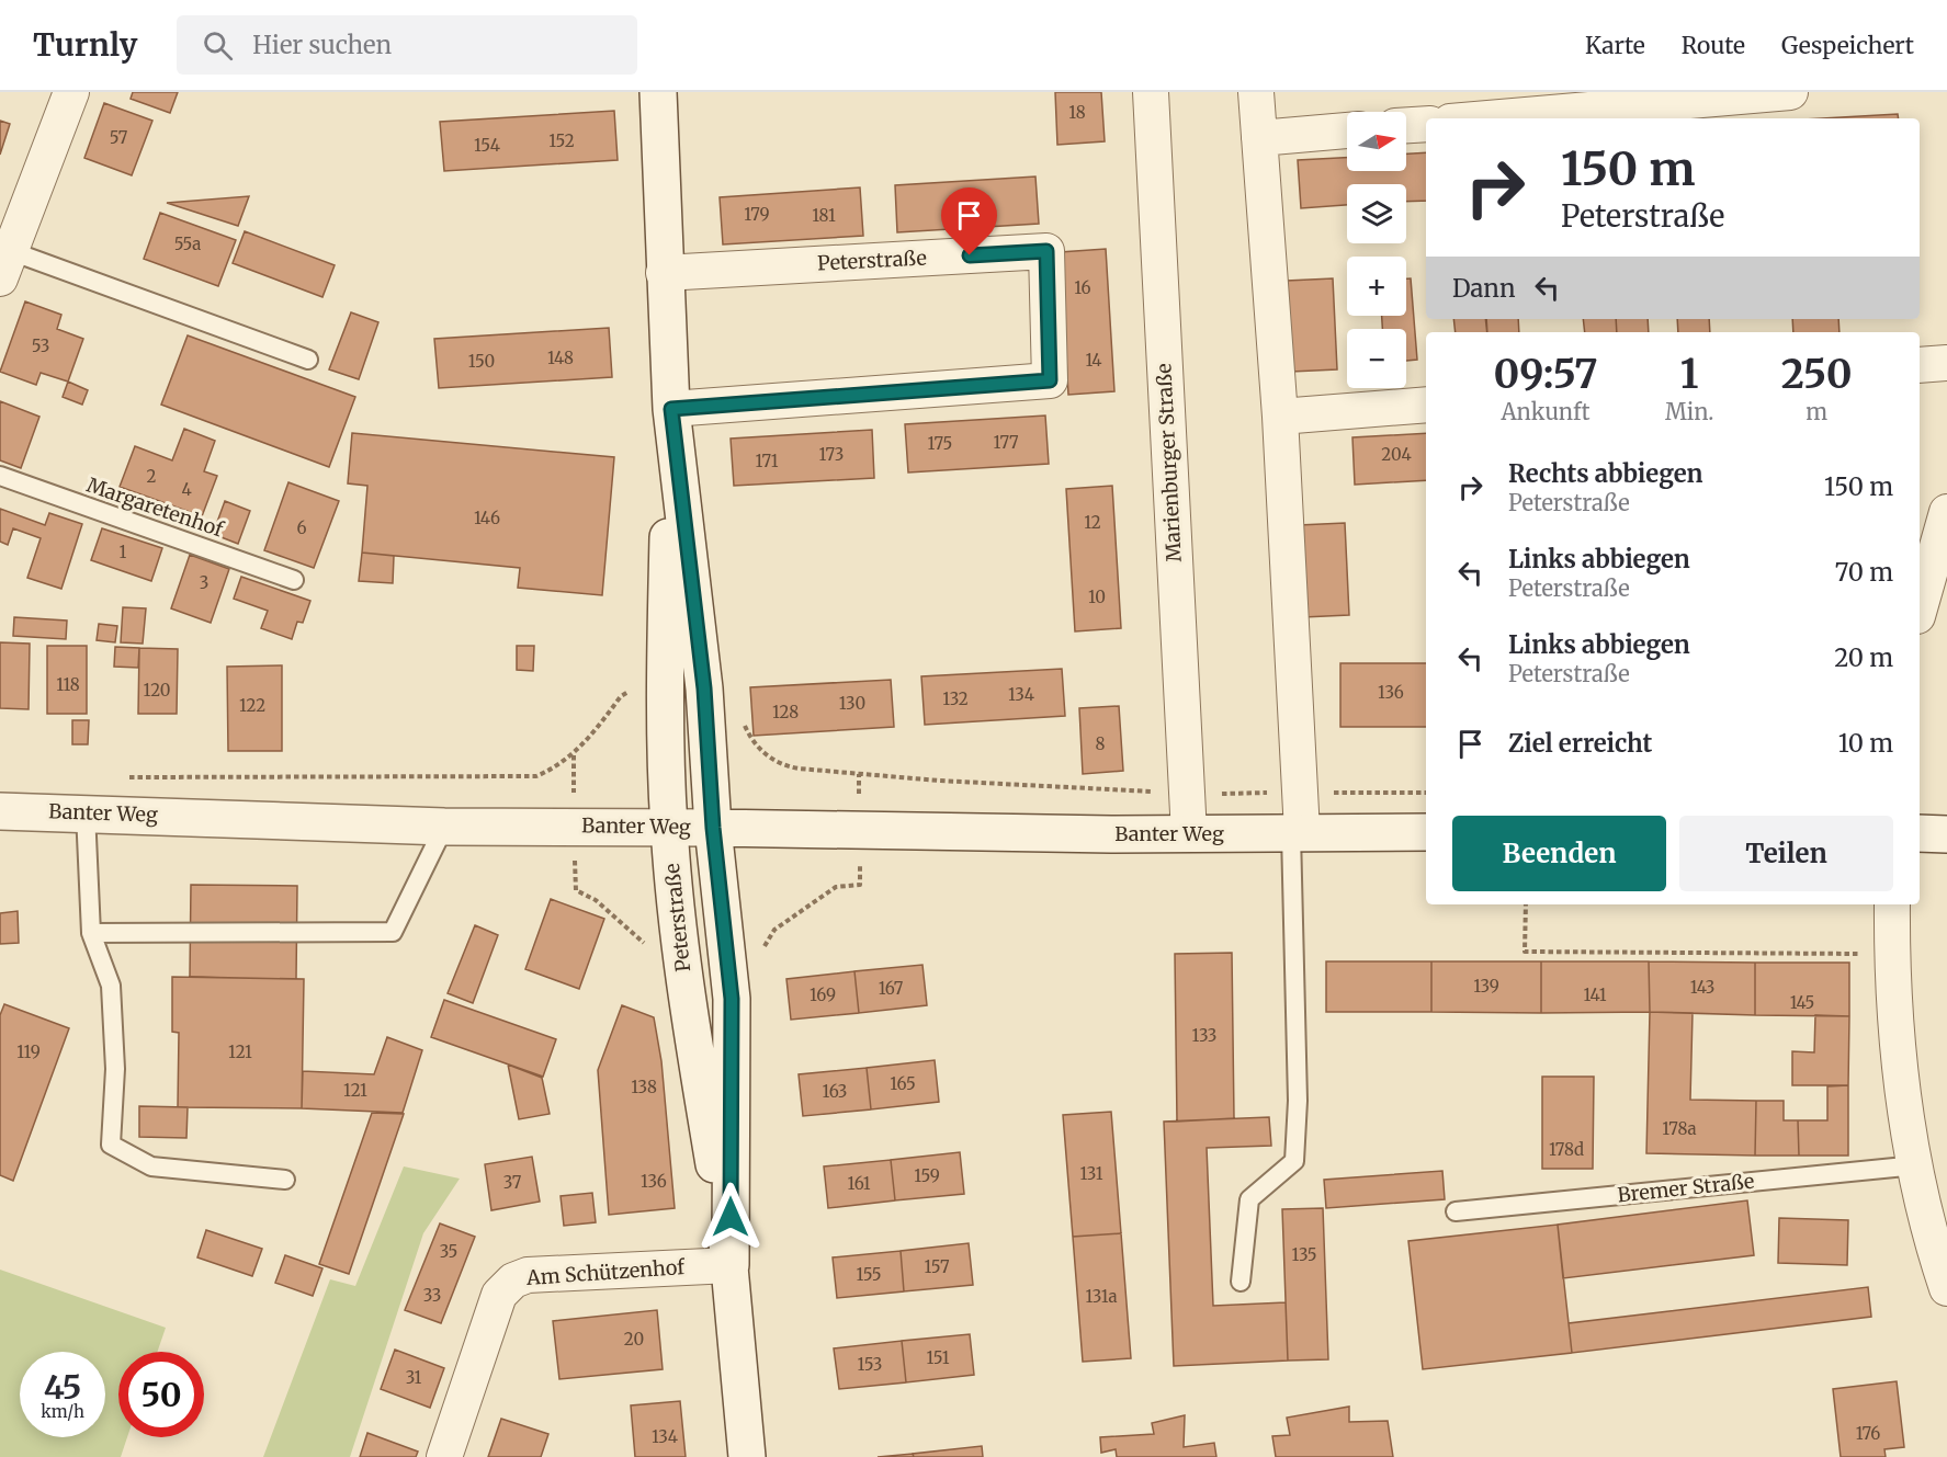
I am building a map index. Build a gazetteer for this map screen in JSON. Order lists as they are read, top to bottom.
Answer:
{
  "streets": {
    "main road": ["Peterstraße", "Banter Weg"],
    "street": ["Marienburger Straße", "Am Schützenhof"],
    "lane": ["Margaretenhof", "Bremer Straße"]
  },
  "crossings": [
    ["Peterstraße", "Banter Weg"],
    ["Peterstraße", "Am Schützenhof"],
    ["Marienburger Straße", "Banter Weg"]
  ],
  "house_numbers": [
    "18",
    "57",
    "152",
    "154",
    "179",
    "181",
    "55a",
    "16",
    "53",
    "148",
    "14",
    "150",
    "177",
    "175",
    "173",
    "204",
    "171",
    "2",
    "4",
    "146",
    "12",
    "6",
    "1",
    "3",
    "10",
    "118",
    "120",
    "136",
    "134",
    "132",
    "130",
    "122",
    "128",
    "8",
    "139",
    "143",
    "167",
    "169",
    "141",
    "145",
    "133",
    "119",
    "121",
    "165",
    "138",
    "121",
    "163",
    "178a",
    "178d",
    "131",
    "159",
    "136",
    "37",
    "161",
    "35",
    "135",
    "157",
    "155",
    "33",
    "131a",
    "20",
    "151",
    "153",
    "31",
    "176",
    "134"
  ],
  "north": "right",
  "page": {
    "header": "Turnly",
    "search": "Hier suchen",
    "nav": ["Karte", "Route", "Gespeichert"],
    "map_buttons": ["+", "−"],
    "turn": ["150 m", "Peterstraße"],
    "then": "Dann",
    "eta": [
      "09:57",
      "Ankunft",
      "1",
      "Min.",
      "250",
      "m"
    ],
    "list": [
      {
        "name": "Rechts abbiegen",
        "note": "Peterstraße",
        "value": "150 m"
      },
      {
        "name": "Links abbiegen",
        "note": "Peterstraße",
        "value": "70 m"
      },
      {
        "name": "Links abbiegen",
        "note": "Peterstraße",
        "value": "20 m"
      },
      {
        "name": "Ziel erreicht",
        "value": "10 m"
      }
    ],
    "buttons": ["Beenden", "Teilen"],
    "speed": "45 km/h",
    "limit": "50"
  }
}
